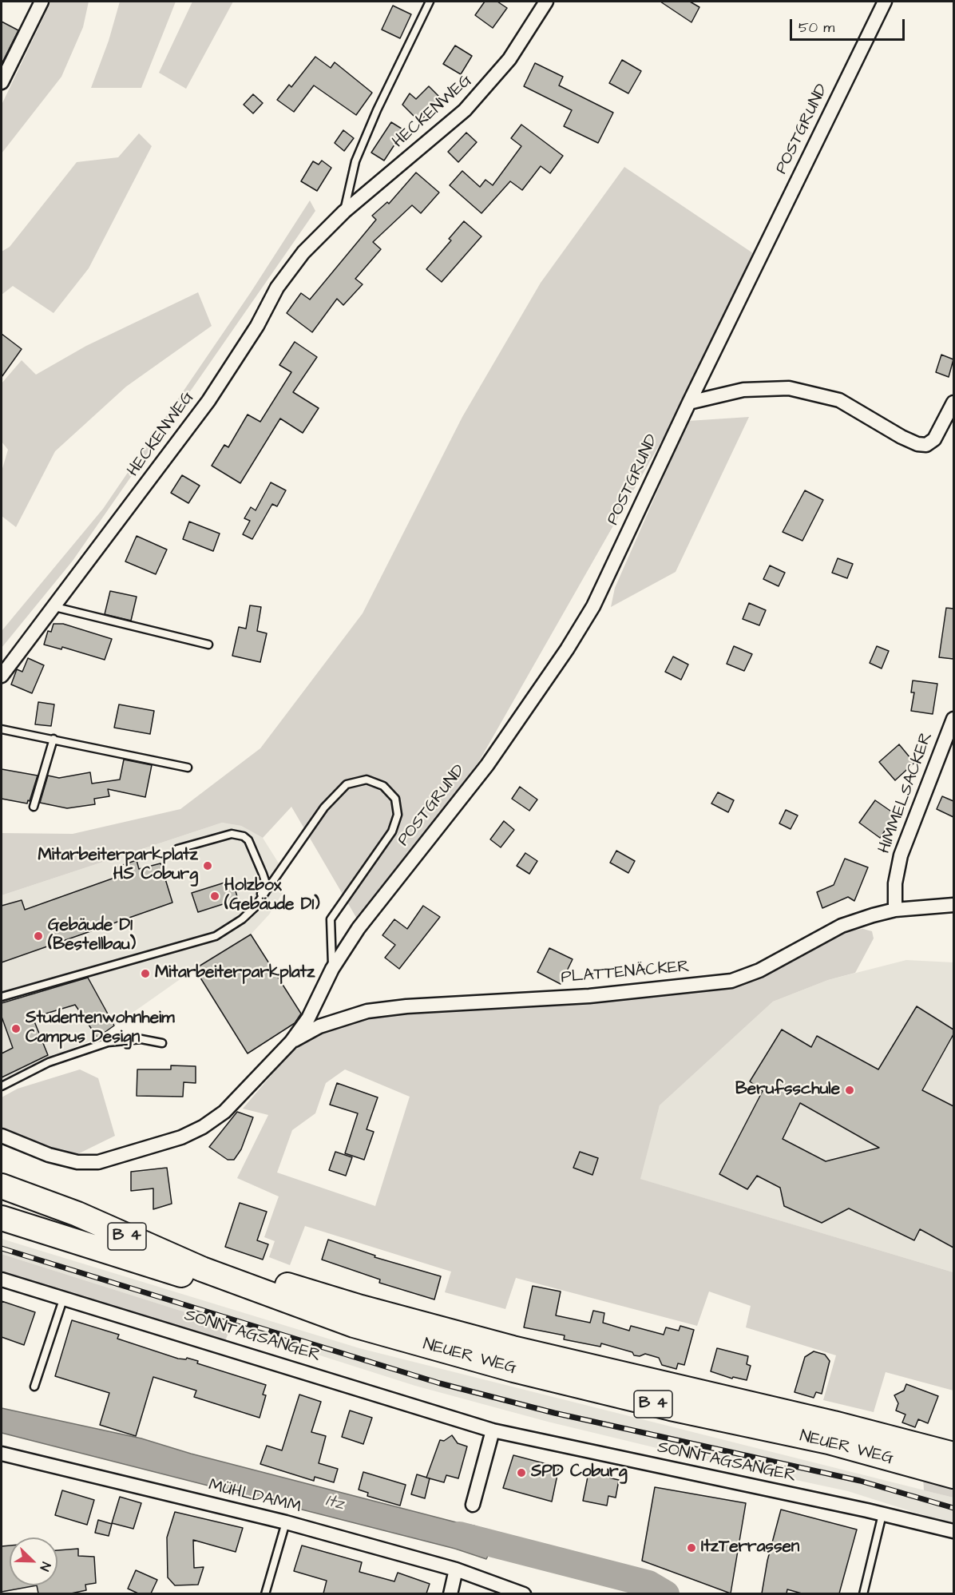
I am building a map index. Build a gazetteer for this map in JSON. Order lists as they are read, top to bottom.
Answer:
{
  "streets": {
    "highway": ["B 4", "NEUER WEG"],
    "street": [
      "HECKENWEG",
      "POSTGRUND",
      "HIMMELSACKER",
      "PLATTENÄCKER",
      "SONNTAGSANGER",
      "MÜHLDAMM"
    ]
  },
  "crossings": [
    ["POSTGRUND", "PLATTENÄCKER"],
    ["HIMMELSACKER", "PLATTENÄCKER"]
  ],
  "water": ["Itz"],
  "places": [
    "Mitarbeiterparkplatz HS Coburg",
    "Holzbox (Gebäude D1)",
    "Gebäude D1 (Bestellbau)",
    "Mitarbeiterparkplatz",
    "Studentenwohnheim Campus Design",
    "Berufsschule",
    "SPD Coburg",
    "ItzTerrassen"
  ],
  "scale_bar": "50 m",
  "north": "bottom right"
}
